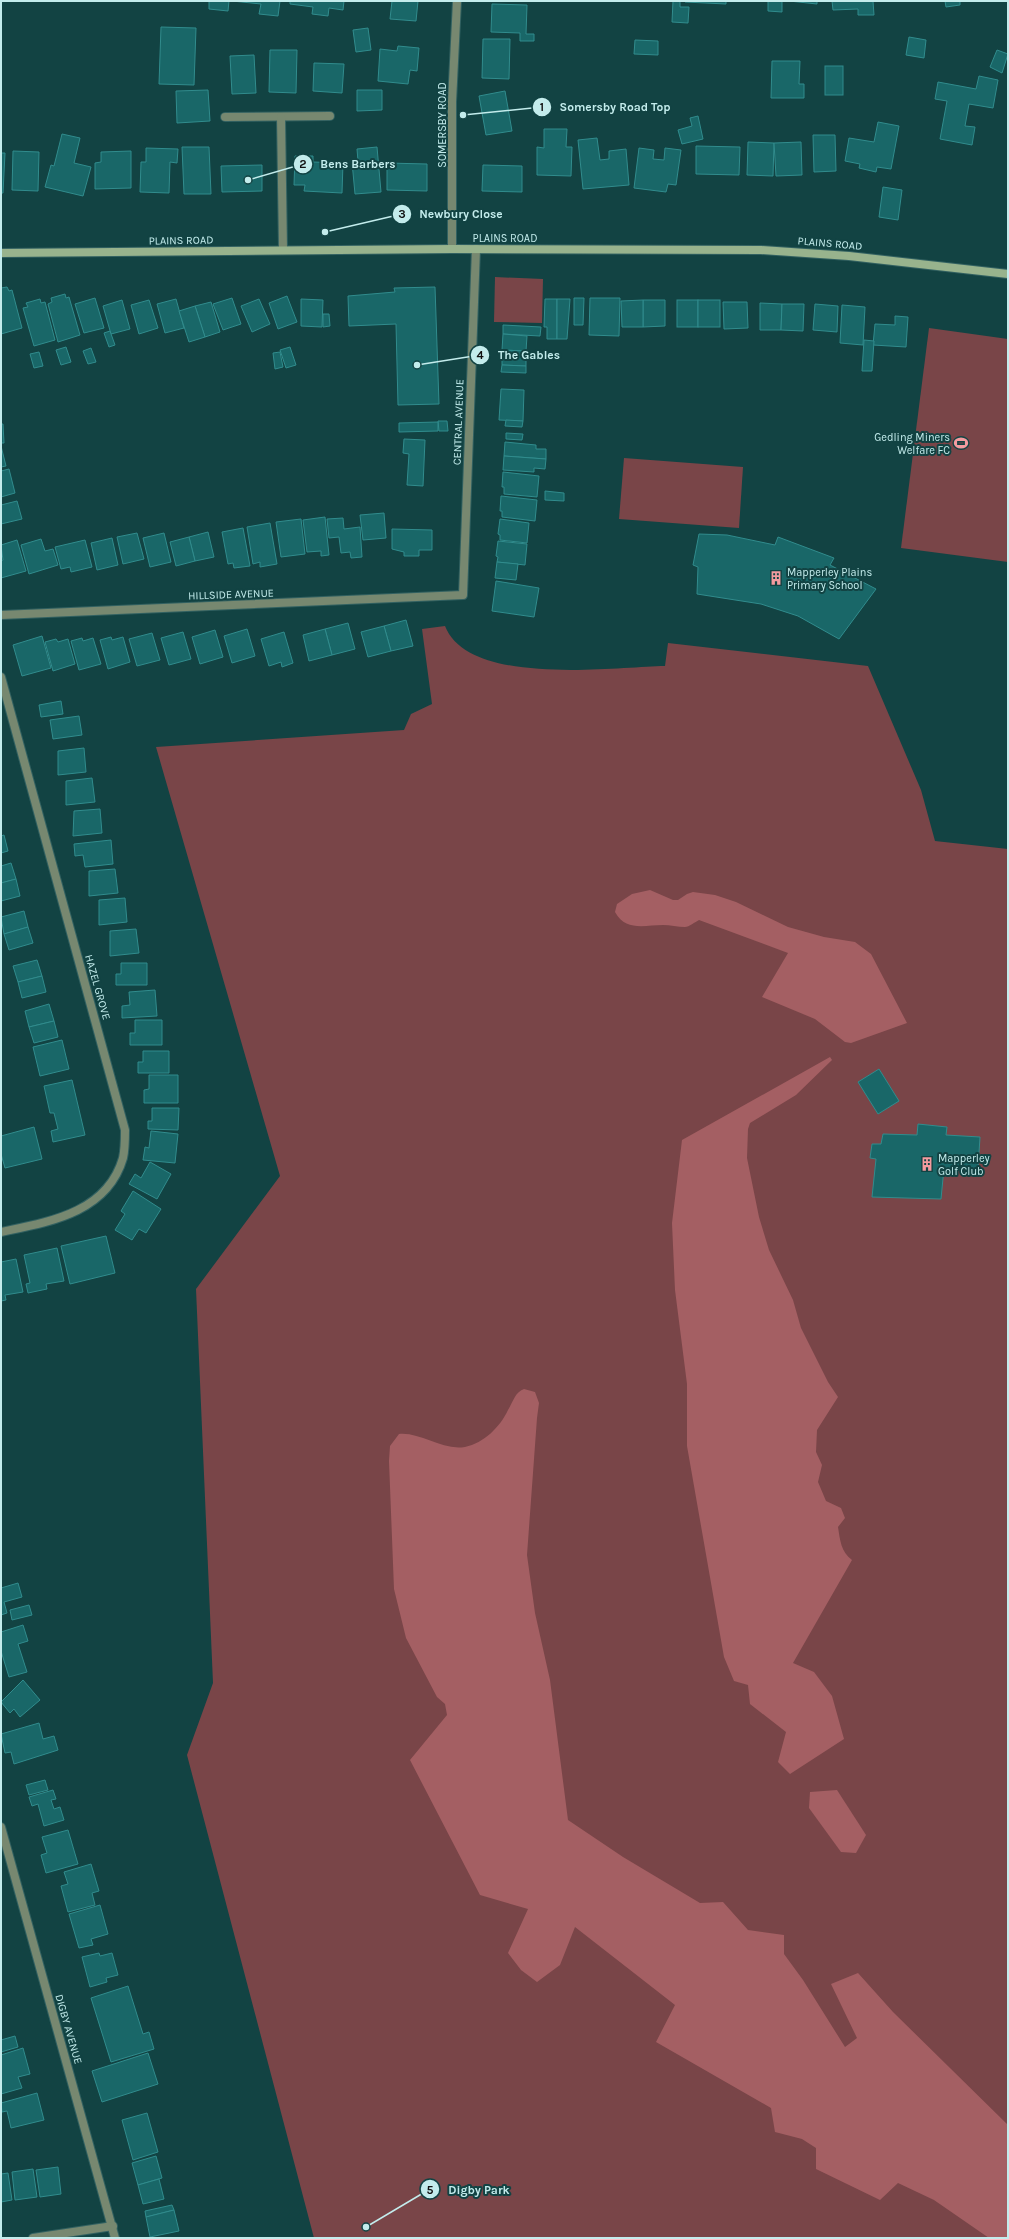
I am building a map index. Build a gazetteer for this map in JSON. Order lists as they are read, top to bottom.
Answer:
{
  "streets": {
    "main road": ["PLAINS ROAD"],
    "street": [
      "SOMERSBY ROAD",
      "CENTRAL AVENUE",
      "HILLSIDE AVENUE",
      "HAZEL GROVE",
      "DIGBY AVENUE"
    ]
  },
  "crossings": [
    ["SOMERSBY ROAD", "PLAINS ROAD"],
    ["PLAINS ROAD", "CENTRAL AVENUE"],
    ["CENTRAL AVENUE", "HILLSIDE AVENUE"]
  ],
  "places": {
    "other": [
      "Somersby Road Top",
      "Bens Barbers",
      "Newbury Close",
      "The Gables",
      "Digby Park"
    ],
    "sports": ["Gedling Miners Welfare FC"],
    "building": ["Mapperley Plains Primary School", "Mapperley Golf Club"]
  }
}
